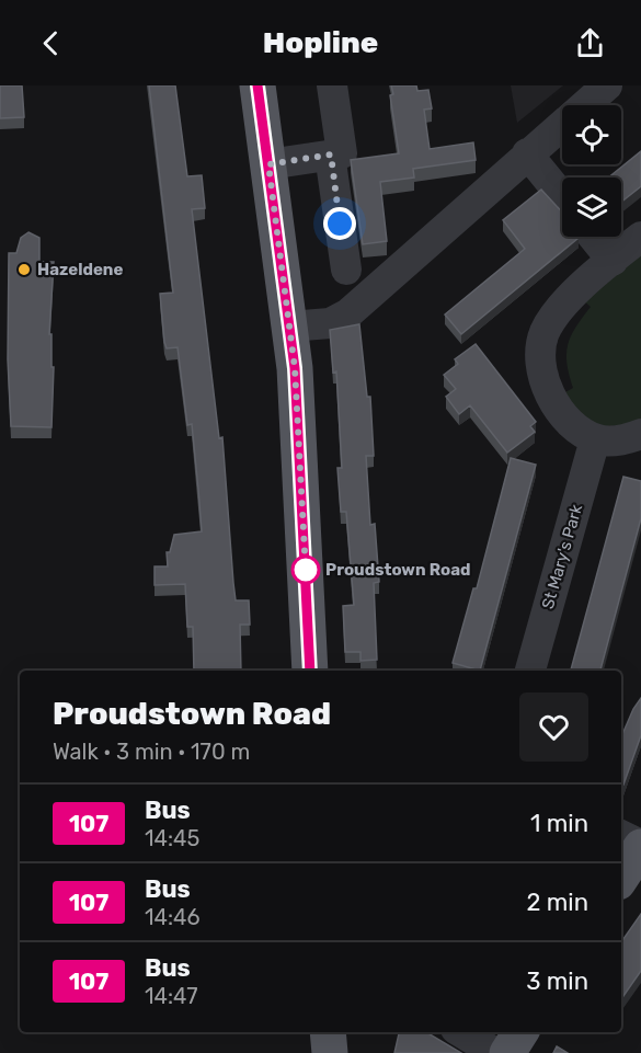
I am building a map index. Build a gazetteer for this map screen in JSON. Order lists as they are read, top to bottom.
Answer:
{
  "streets": {
    "street": ["St Mary's Park"]
  },
  "places": ["Hazeldene", "Proudstown Road"],
  "lines": ["bus line 107"],
  "page": {
    "header": "Hopline",
    "heading": ["Proudstown Road", "Walk · 3 min · 170 m"],
    "list": [
      {
        "mark": "107",
        "name": "Bus",
        "note": "14:45",
        "value": "1 min"
      },
      {
        "mark": "107",
        "name": "Bus",
        "note": "14:46",
        "value": "2 min"
      },
      {
        "mark": "107",
        "name": "Bus",
        "note": "14:47",
        "value": "3 min"
      }
    ]
  }
}
